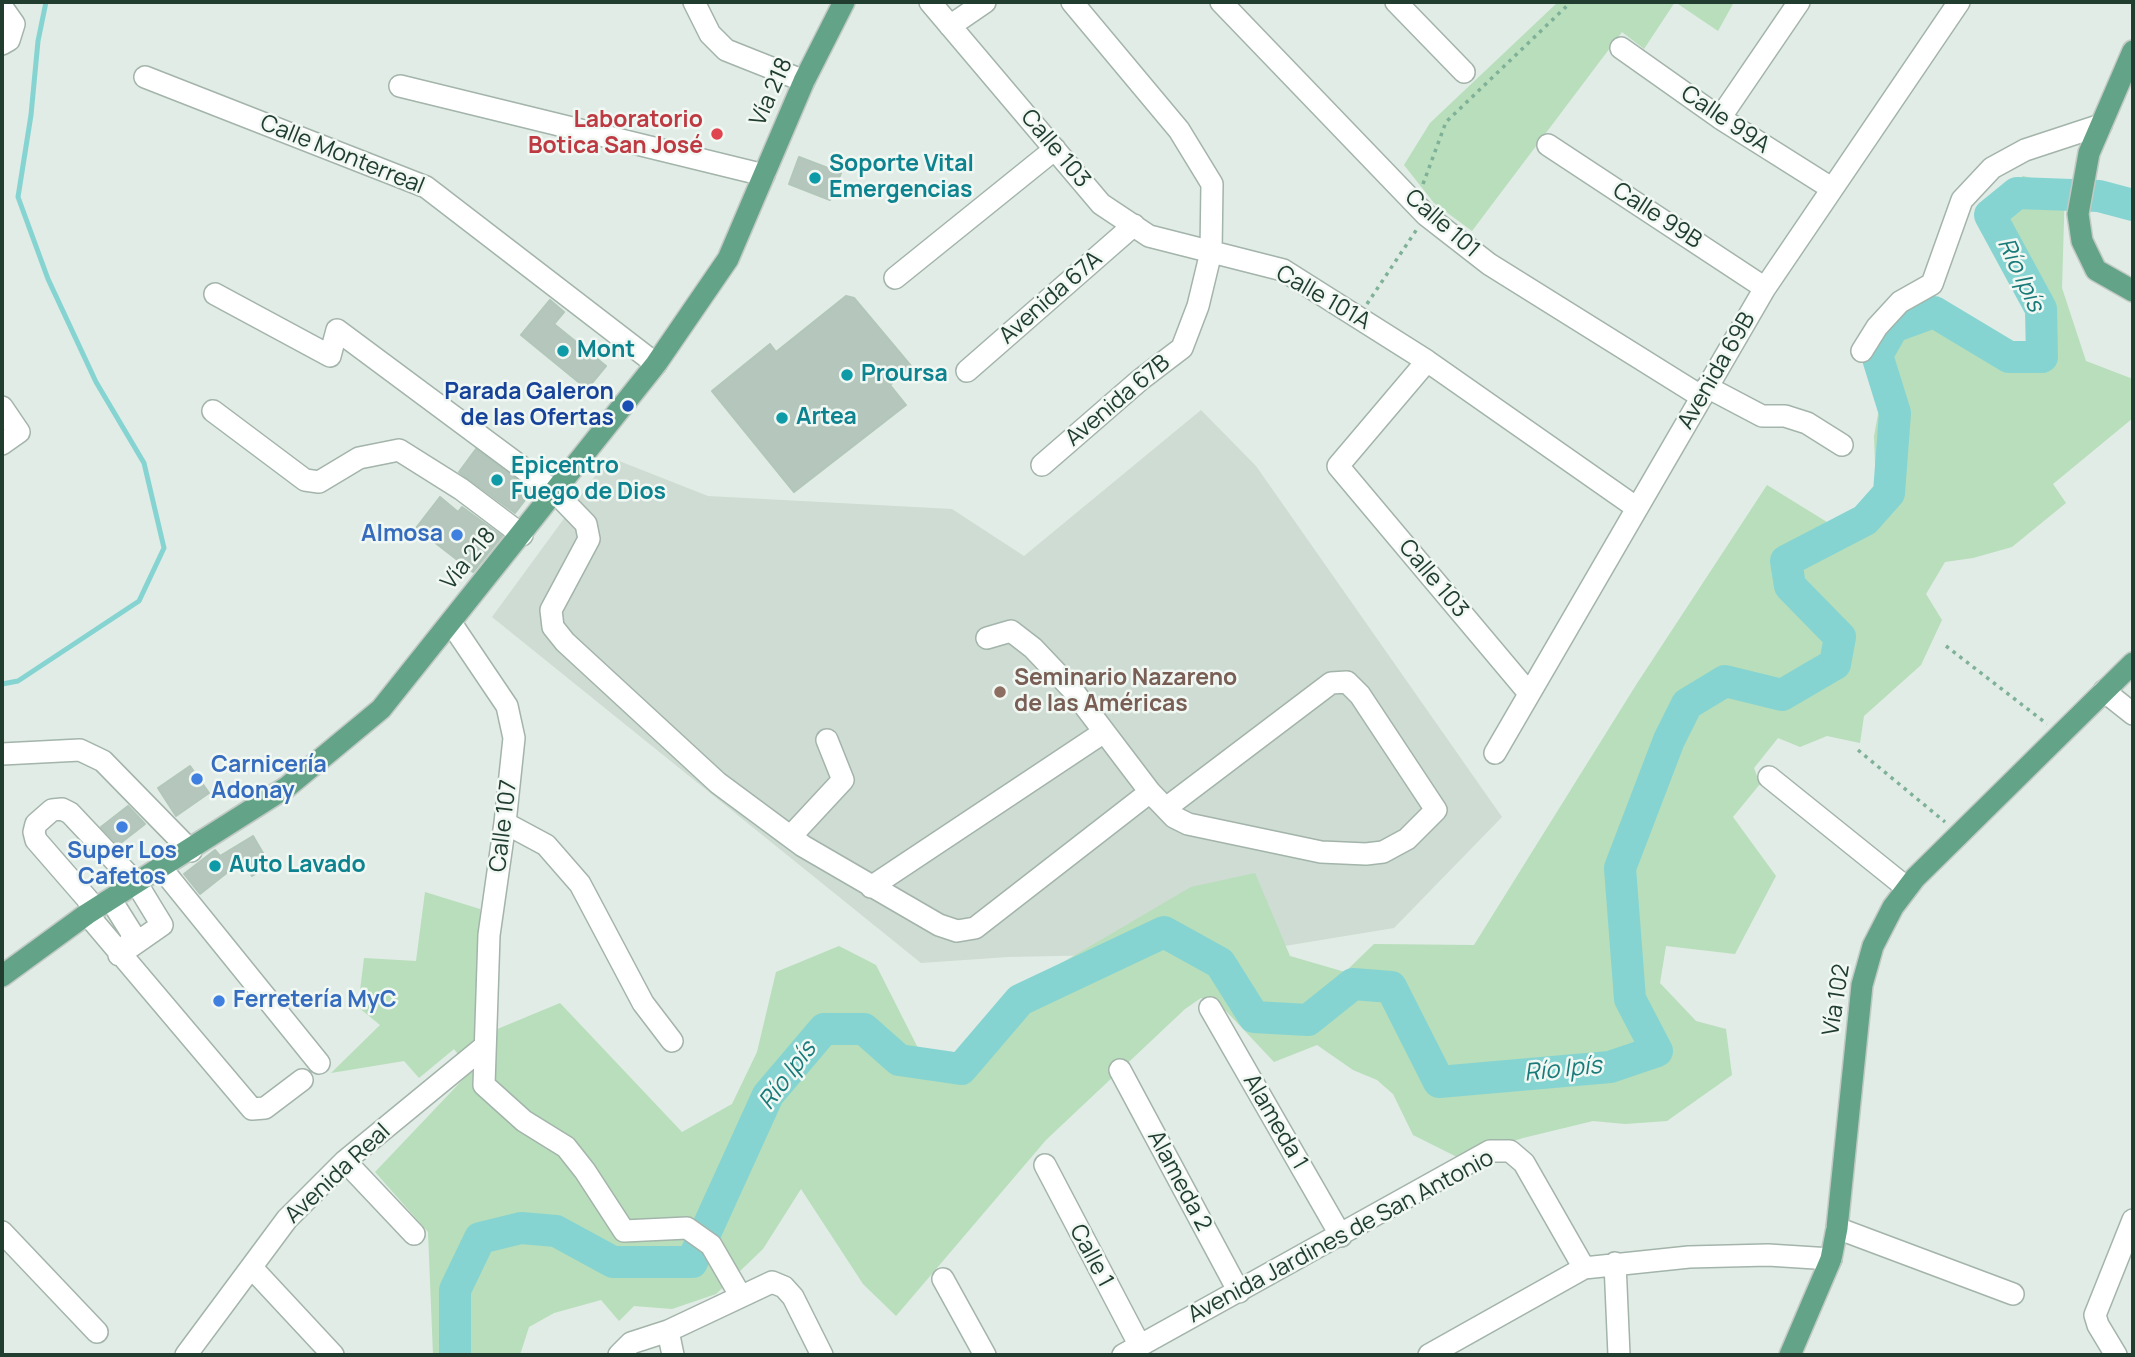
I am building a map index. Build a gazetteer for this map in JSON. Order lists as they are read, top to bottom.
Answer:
{
  "streets": {
    "main road": ["Vía 218", "Vía 102"],
    "street": [
      "Calle 99A",
      "Calle 103",
      "Calle Monterreal",
      "Calle 99B",
      "Calle 101",
      "Avenida 67A",
      "Calle 101A",
      "Avenida 69B",
      "Avenida 67B",
      "Calle 107",
      "Alameda 1",
      "Avenida Real",
      "Alameda 2",
      "Avenida Jardines de San Antonio",
      "Calle 1"
    ]
  },
  "crossings": [
    ["Vía 218", "Calle Monterreal"],
    ["Vía 218", "Calle 107"],
    ["Calle 99A", "Avenida 69B"],
    ["Calle 103", "Avenida 67A"],
    ["Calle 103", "Calle 101A"],
    ["Calle 103", "Avenida 69B"],
    ["Calle 103", "Avenida 67B"],
    ["Calle 99B", "Avenida 69B"],
    ["Calle 101", "Avenida 69B"],
    ["Calle 101A", "Avenida 69B"],
    ["Calle 101A", "Avenida 67B"],
    ["Calle 107", "Avenida Real"],
    ["Alameda 1", "Avenida Jardines de San Antonio"],
    ["Alameda 2", "Avenida Jardines de San Antonio"],
    ["Avenida Jardines de San Antonio", "Calle 1"]
  ],
  "water": ["Río Ipís"],
  "places": [
    "Laboratorio Botica San José",
    "Soporte Vital Emergencias",
    "Mont",
    "Proursa",
    "Parada Galeron de las Ofertas",
    "Artea",
    "Epicentro Fuego de Dios",
    "Almosa",
    "Seminario Nazareno de las Américas",
    "Carnicería Adonay",
    "Super Los Cafetos",
    "Auto Lavado",
    "Ferretería MyC"
  ]
}
